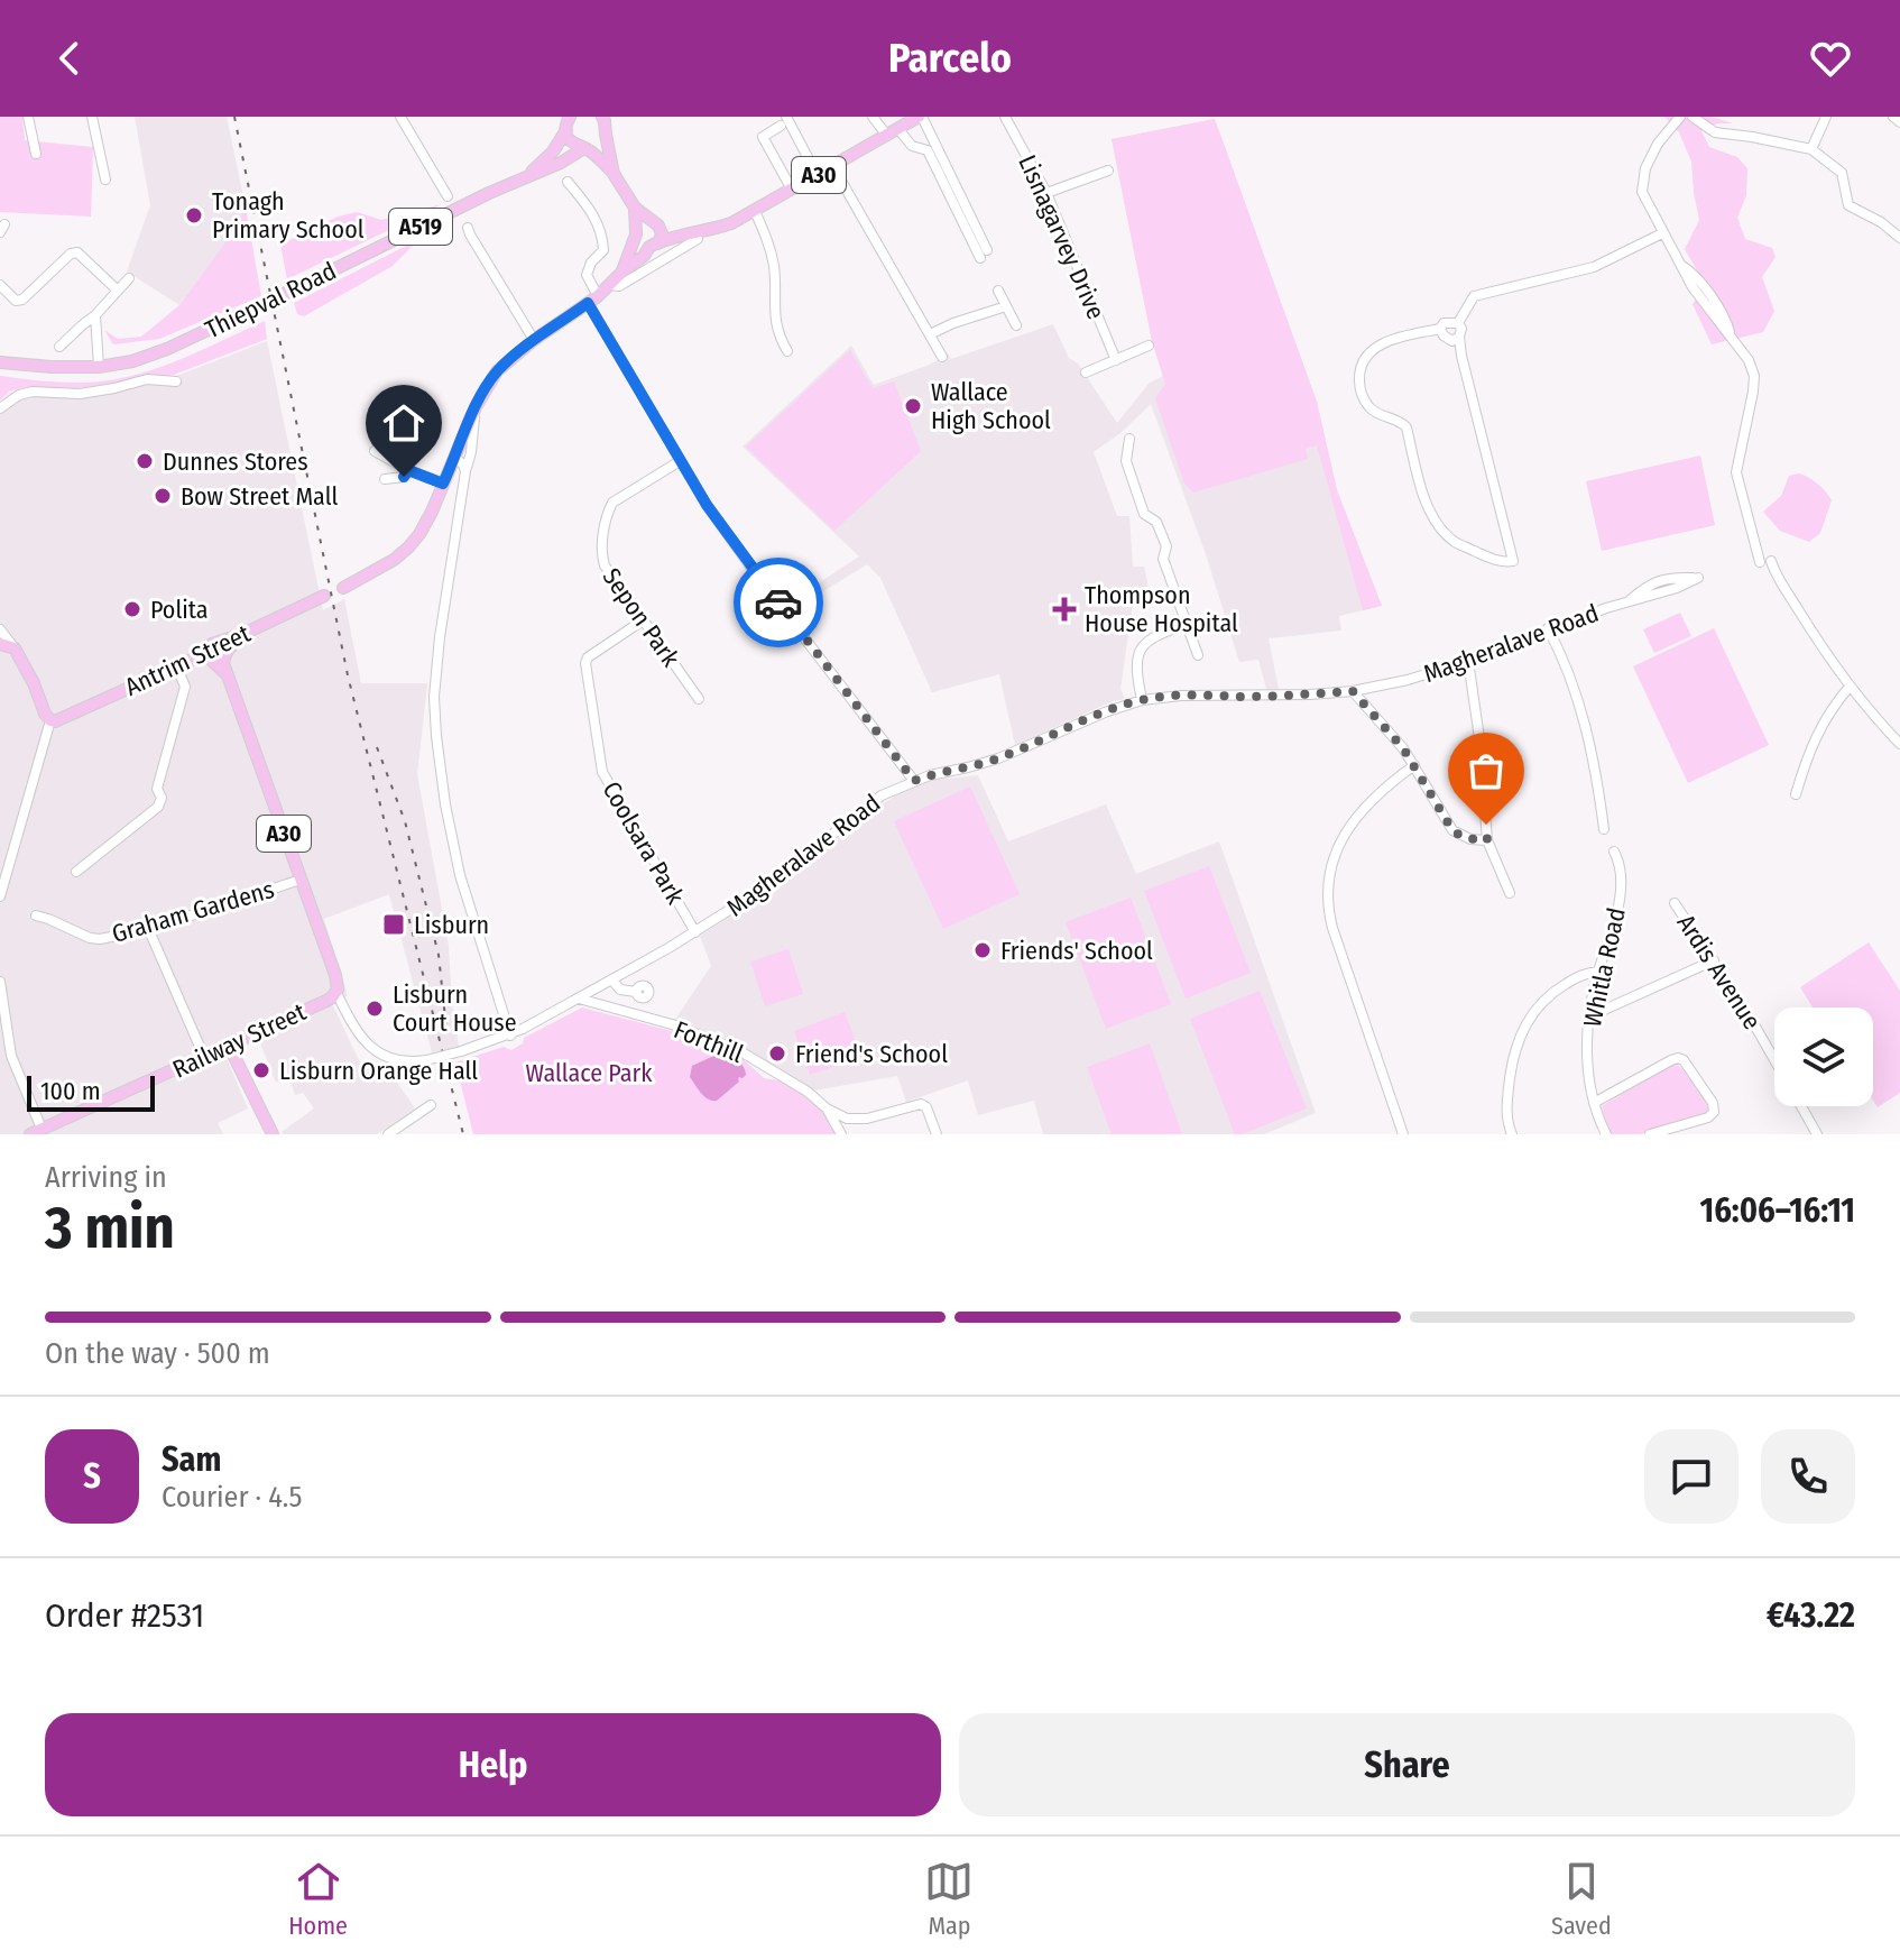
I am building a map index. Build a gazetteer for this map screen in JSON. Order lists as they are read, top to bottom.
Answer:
{
  "streets": {
    "main road": [
      "A30",
      "A519",
      "Thiepval Road",
      "Antrim Street",
      "Railway Street"
    ],
    "street": [
      "Lisnagarvey Drive",
      "Sepon Park",
      "Magheralave Road",
      "Coolsara Park",
      "Graham Gardens",
      "Whitla Road",
      "Ardis Avenue",
      "Forthill"
    ]
  },
  "crossings": [
    ["A30", "A519"],
    ["A30", "Thiepval Road"],
    ["A30", "Magheralave Road"],
    ["A30", "Graham Gardens"],
    ["A30", "Railway Street"],
    ["A519", "Thiepval Road"],
    ["Sepon Park", "Coolsara Park"],
    ["Magheralave Road", "Coolsara Park"],
    ["Magheralave Road", "Railway Street"],
    ["Magheralave Road", "Forthill"]
  ],
  "parks": ["Wallace Park"],
  "places": {
    "other": [
      "Tonagh Primary School",
      "Wallace High School",
      "Dunnes Stores",
      "Bow Street Mall",
      "Polita",
      "Friends' School",
      "Lisburn Court House",
      "Friend's School",
      "Lisburn Orange Hall"
    ],
    "health": ["Thompson House Hospital"],
    "transit": ["Lisburn"]
  },
  "scale_bar": "100 m",
  "page": {
    "header": "Parcelo",
    "scale": "100 m",
    "heading": ["3 min", "Arriving in", "16:06–16:11"],
    "panel": [
      "Sam",
      "Courier · 4.5",
      "Order #2531",
      "€43.22"
    ],
    "bar": "On the way · 500 m",
    "round": "S",
    "buttons": ["Help", "Share"],
    "tabs": ["Home", "Map", "Saved"]
  }
}
